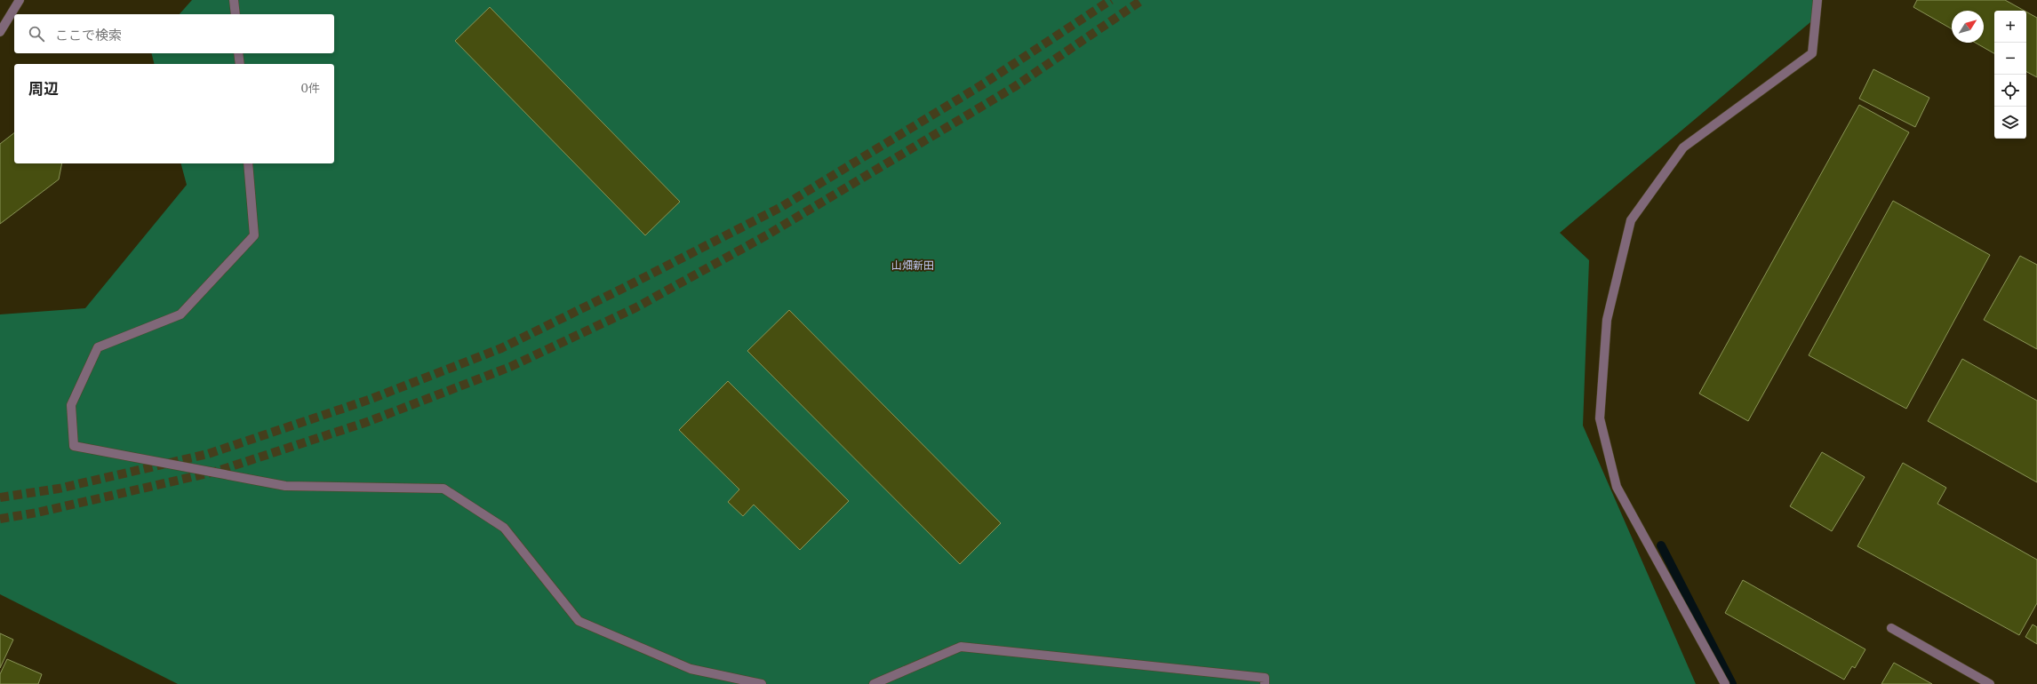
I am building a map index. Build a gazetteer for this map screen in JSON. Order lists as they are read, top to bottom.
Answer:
{
  "districts": ["山畑新田"],
  "north": "top right",
  "page": {
    "map_buttons": ["+", "−"],
    "search": "ここで検索",
    "heading": ["周辺", "0件"]
  }
}
